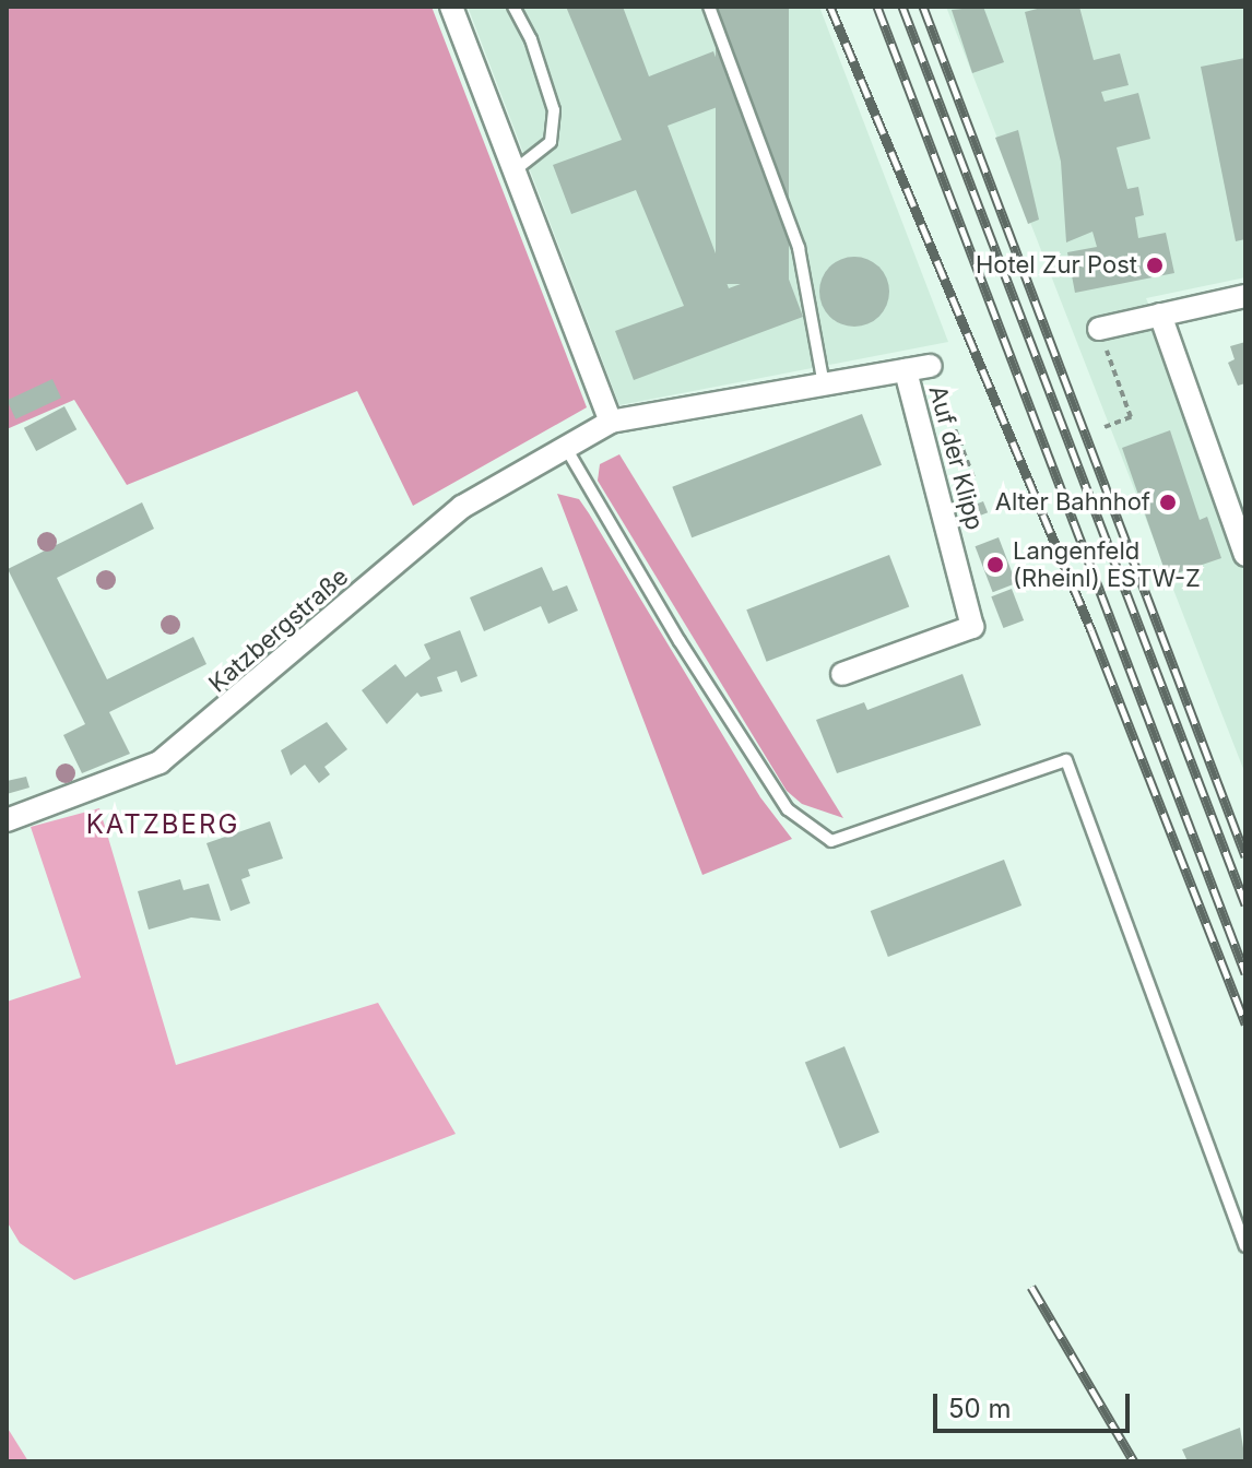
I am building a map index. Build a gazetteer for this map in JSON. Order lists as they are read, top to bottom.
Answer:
{
  "streets": {
    "street": ["Auf der Klipp", "Katzbergstraße"]
  },
  "crossings": [
    ["Auf der Klipp", "Katzbergstraße"]
  ],
  "districts": ["KATZBERG"],
  "places": ["Hotel Zur Post", "Alter Bahnhof", "Langenfeld (Rheinl) ESTW-Z"],
  "scale_bar": "50 m"
}
